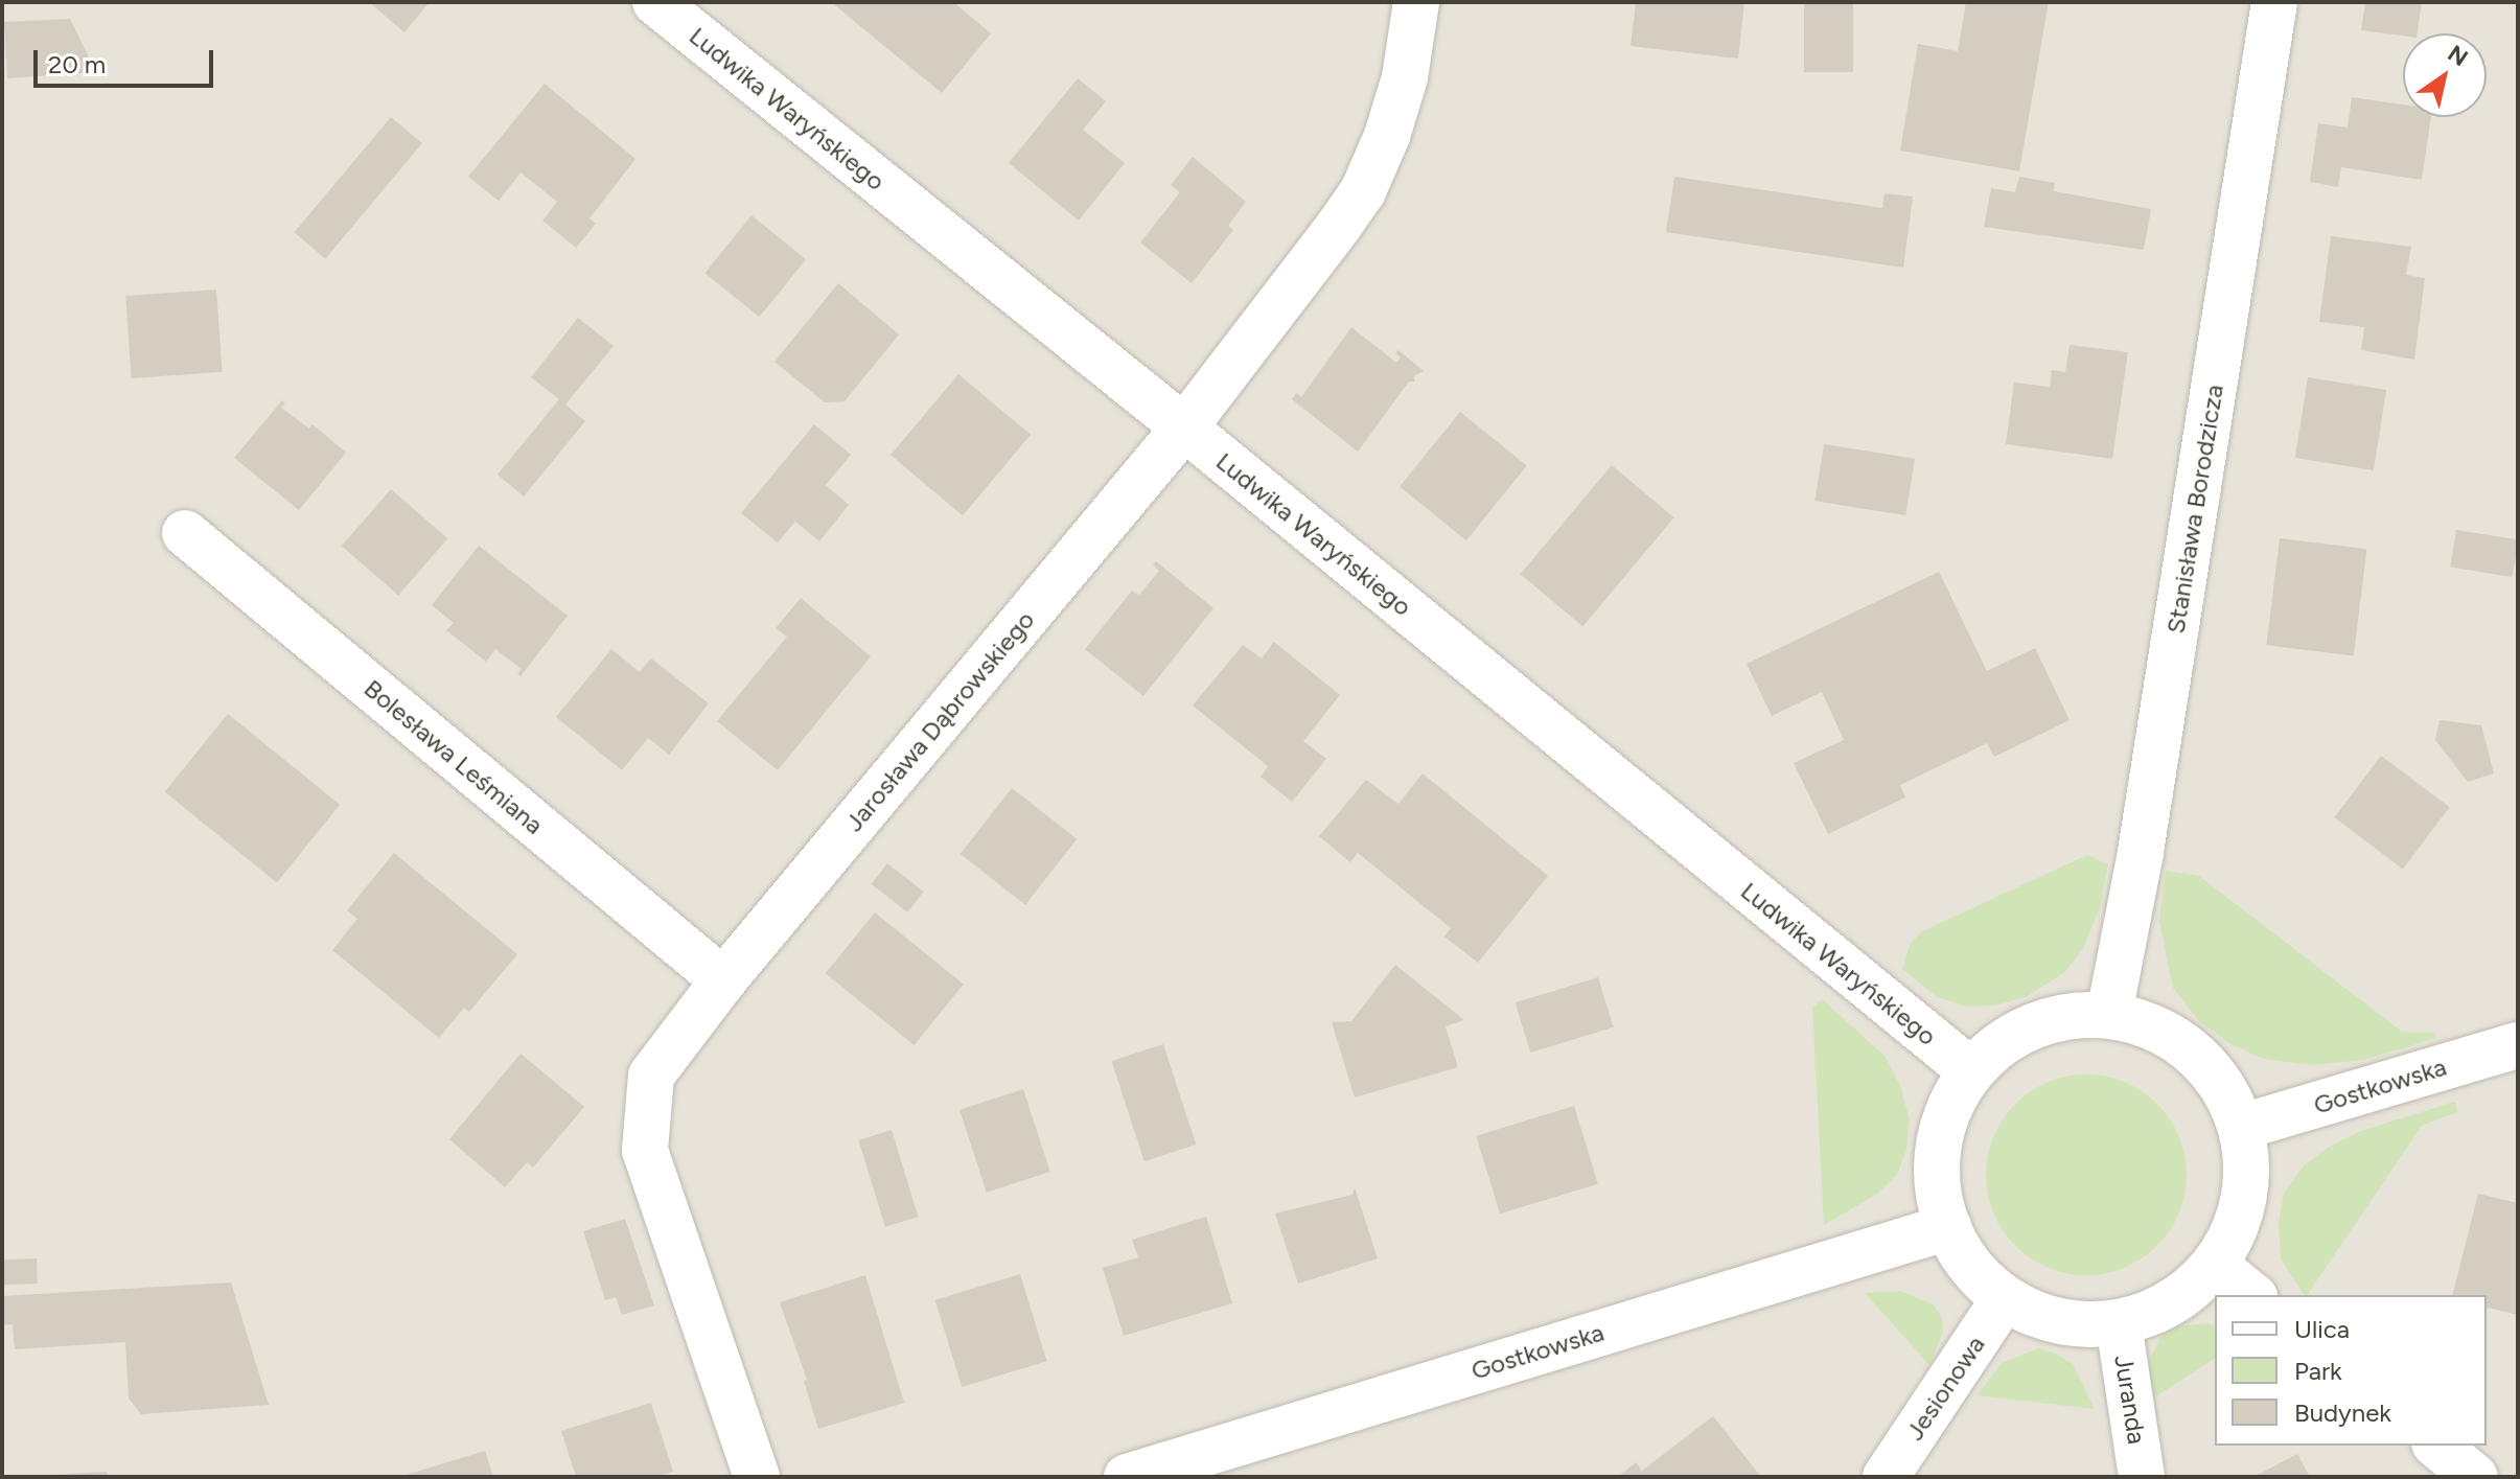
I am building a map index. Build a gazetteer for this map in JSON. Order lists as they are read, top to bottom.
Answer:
{
  "streets": {
    "street": [
      "Ludwika Waryńskiego",
      "Stanisława Borodzicza",
      "Jarosława Dąbrowskiego",
      "Bolesława Leśmiana",
      "Gostkowska",
      "Jesionowa",
      "Juranda"
    ]
  },
  "crossings": [
    ["Ludwika Waryńskiego", "Jarosława Dąbrowskiego"],
    ["Jarosława Dąbrowskiego", "Bolesława Leśmiana"]
  ],
  "legend": ["Ulica", "Park", "Budynek"],
  "scale_bar": "20 m",
  "north": "top right"
}
